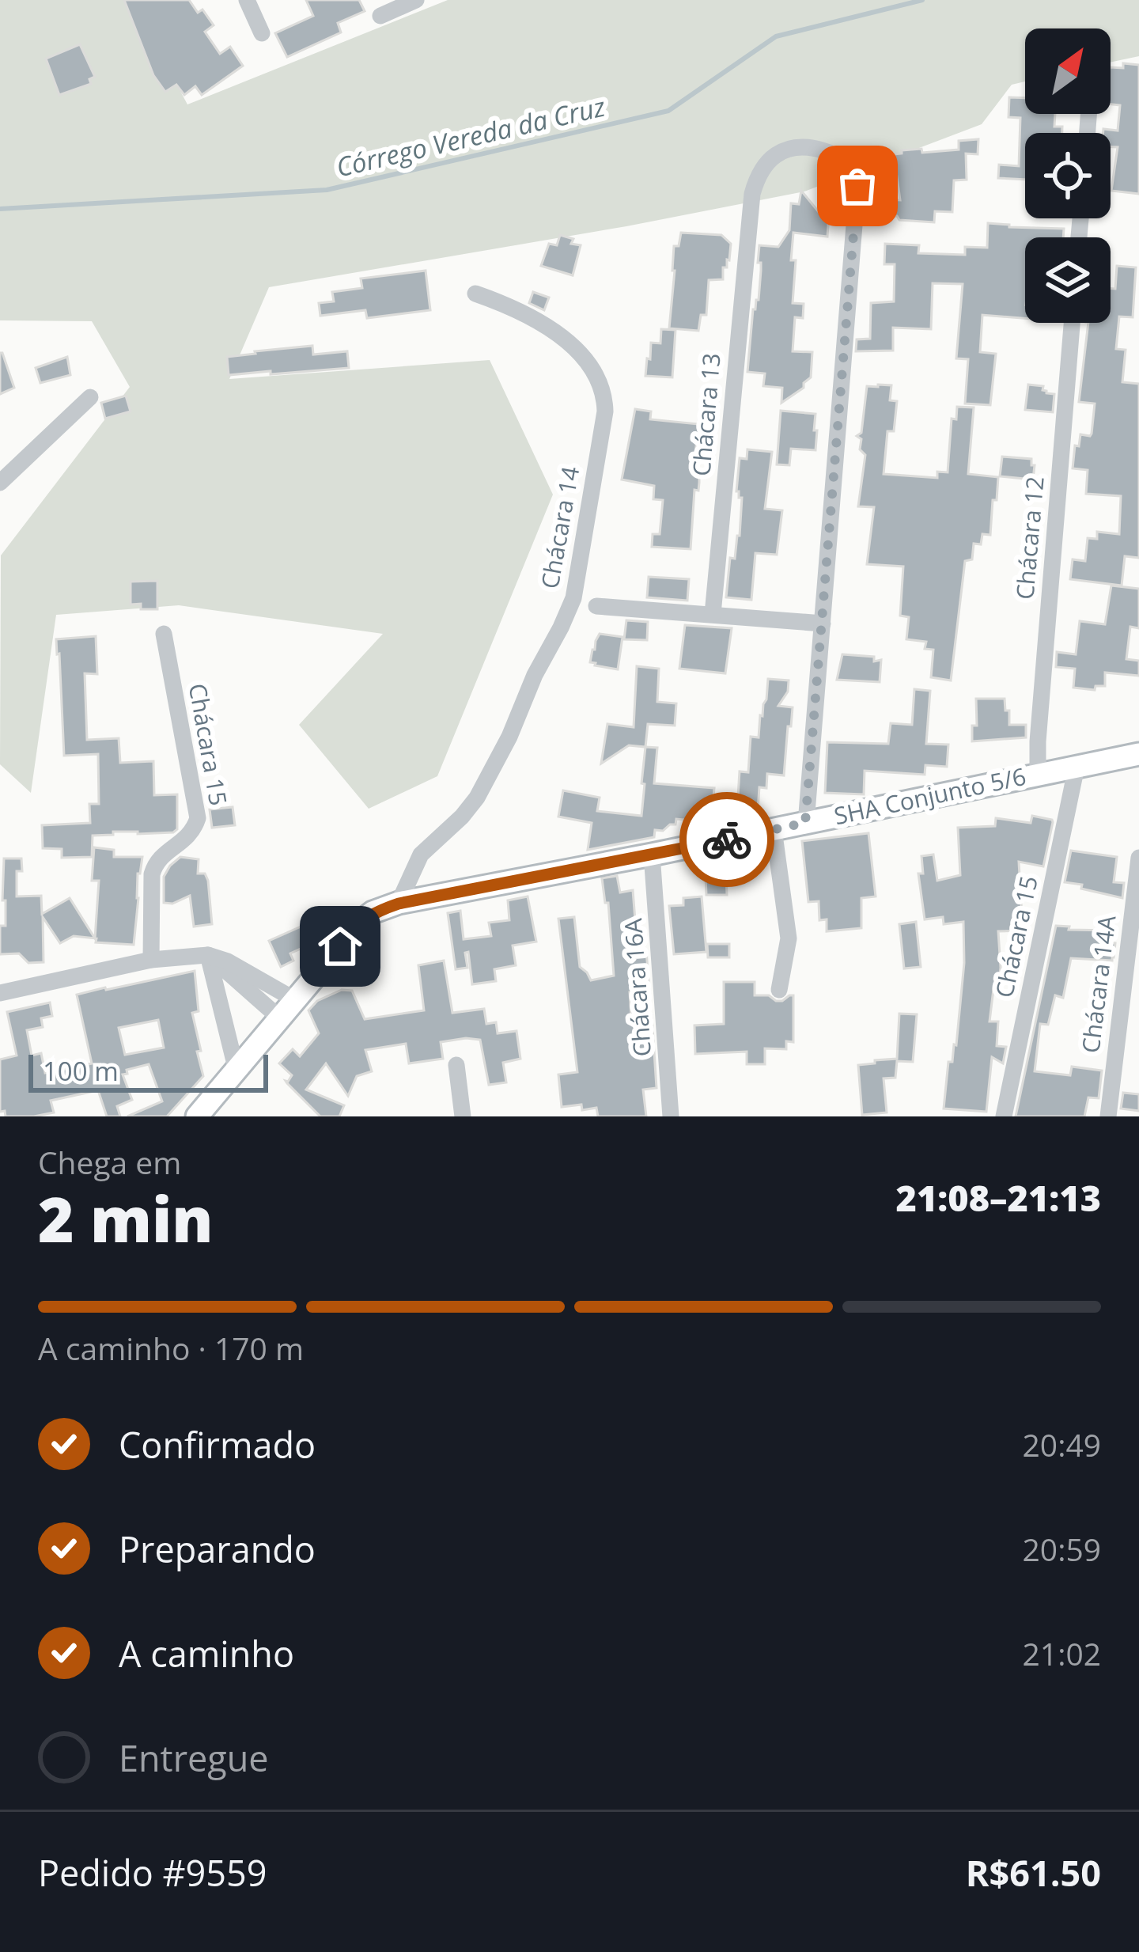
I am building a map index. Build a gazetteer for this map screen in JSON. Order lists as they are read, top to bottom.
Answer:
{
  "streets": {
    "street": [
      "Chácara 13",
      "Chácara 14",
      "Chácara 12",
      "Chácara 15",
      "SHA Conjunto 5/6",
      "Chácara 14A",
      "Chácara 16A"
    ]
  },
  "crossings": [
    ["Chácara 14", "SHA Conjunto 5/6"],
    ["Chácara 12", "SHA Conjunto 5/6"],
    ["Chácara 15", "SHA Conjunto 5/6"],
    ["SHA Conjunto 5/6", "Chácara 16A"]
  ],
  "water": ["Córrego Vereda da Cruz"],
  "scale_bar": "100 m",
  "north": "top right",
  "page": {
    "scale": "100 m",
    "heading": ["2 min", "Chega em", "21:08–21:13"],
    "panel": ["Pedido #9559", "R$61.50"],
    "bar": "A caminho · 170 m",
    "list": [
      ["Confirmado", "20:49"],
      ["Preparando", "20:59"],
      ["A caminho", "21:02"],
      "Entregue"
    ]
  }
}
